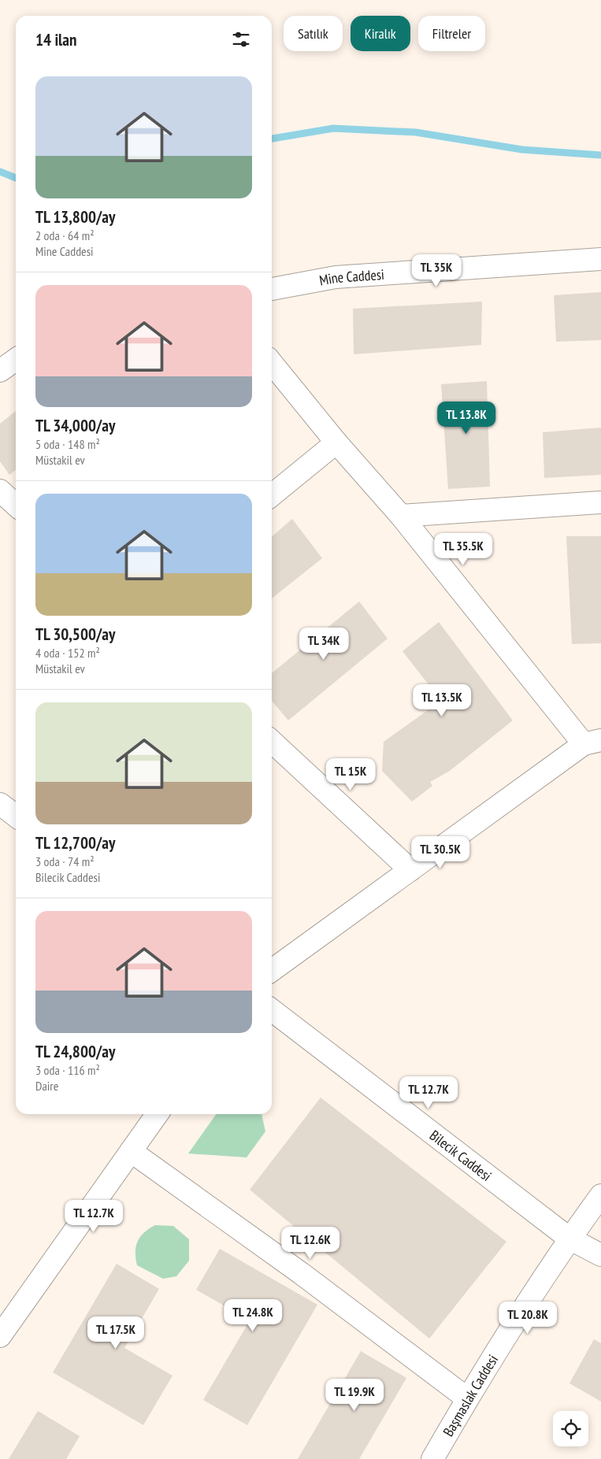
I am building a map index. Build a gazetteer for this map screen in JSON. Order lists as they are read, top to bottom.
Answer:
{
  "streets": {
    "street": ["Mine Caddesi", "Bilecik Caddesi", "Başmaslak Caddesi"]
  },
  "crossings": [
    ["Bilecik Caddesi", "Başmaslak Caddesi"]
  ],
  "page": {
    "chip": ["Satılık", "Kiralık", "Filtreler"],
    "heading": "14 ilan",
    "list": [
      {
        "name": "TL 13,800/ay",
        "note": "2 oda · 64 m² · Mine Caddesi"
      },
      {
        "name": "TL 34,000/ay",
        "note": "5 oda · 148 m² · Müstakil ev"
      },
      {
        "name": "TL 30,500/ay",
        "note": "4 oda · 152 m² · Müstakil ev"
      },
      {
        "name": "TL 12,700/ay",
        "note": "3 oda · 74 m² · Bilecik Caddesi"
      },
      {
        "name": "TL 24,800/ay",
        "note": "3 oda · 116 m² · Daire"
      }
    ],
    "price": [
      "TL 35K",
      "TL 13.8K",
      "TL 35.5K",
      "TL 34K",
      "TL 13.5K",
      "TL 15K",
      "TL 30.5K",
      "TL 12.7K",
      "TL 12.7K",
      "TL 12.6K",
      "TL 24.8K",
      "TL 20.8K",
      "TL 17.5K",
      "TL 19.9K"
    ]
  }
}
